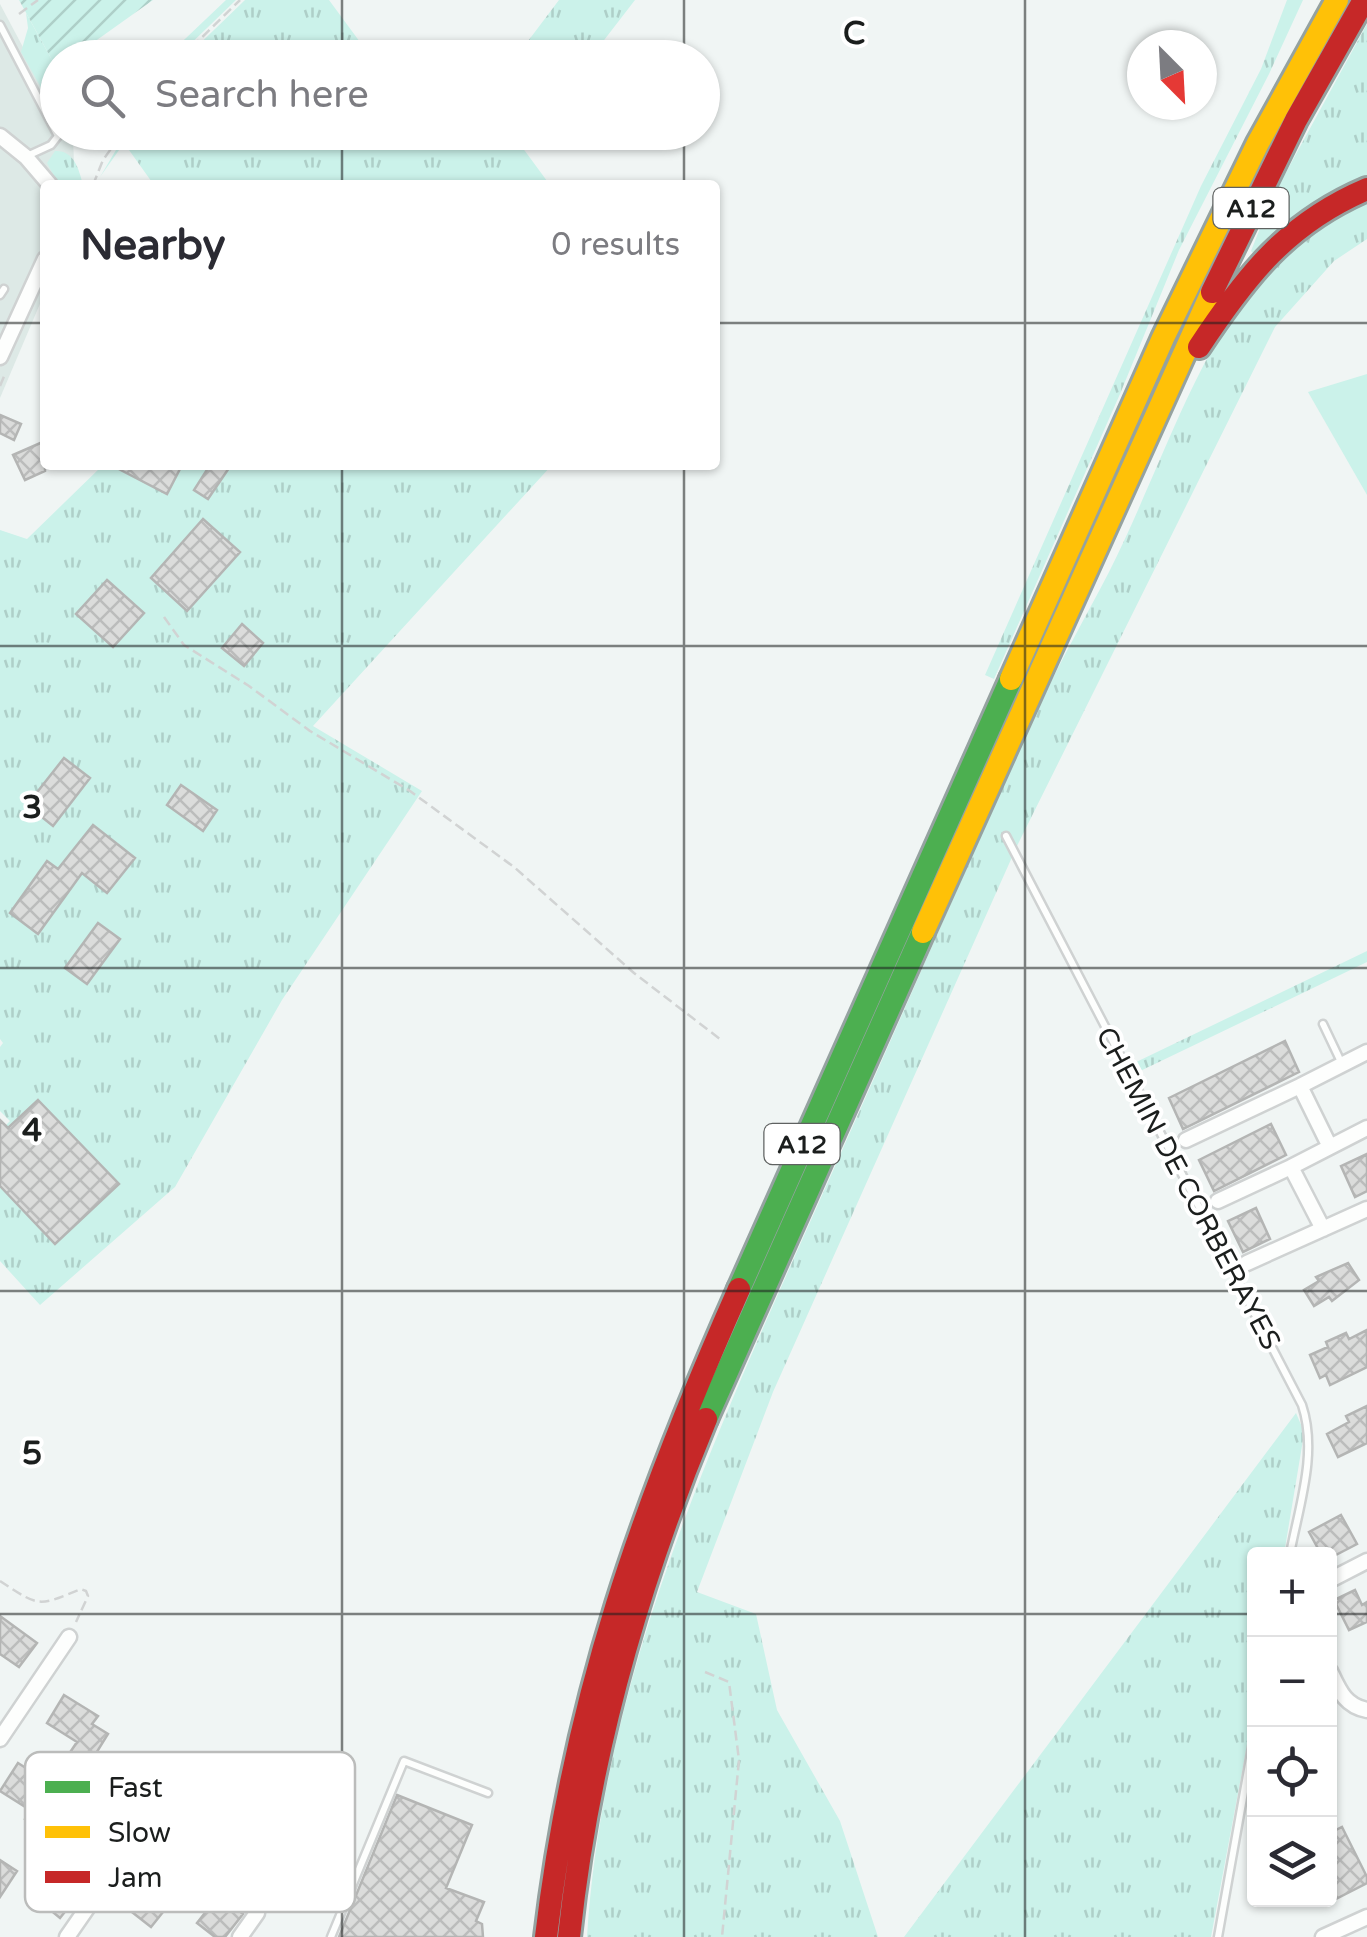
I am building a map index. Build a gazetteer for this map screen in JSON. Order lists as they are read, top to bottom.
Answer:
{
  "streets": {
    "highway": ["A12"],
    "lane": ["CHEMIN DE CORBERAYES"]
  },
  "legend": ["Fast", "Slow", "Jam"],
  "north": "bottom right",
  "page": {
    "search": "Search here",
    "heading": ["Nearby", "0 results"],
    "map_buttons": ["+", "−"]
  },
  "grid": {
    "columns": ["C"],
    "rows": ["3", "4", "5"]
  }
}
